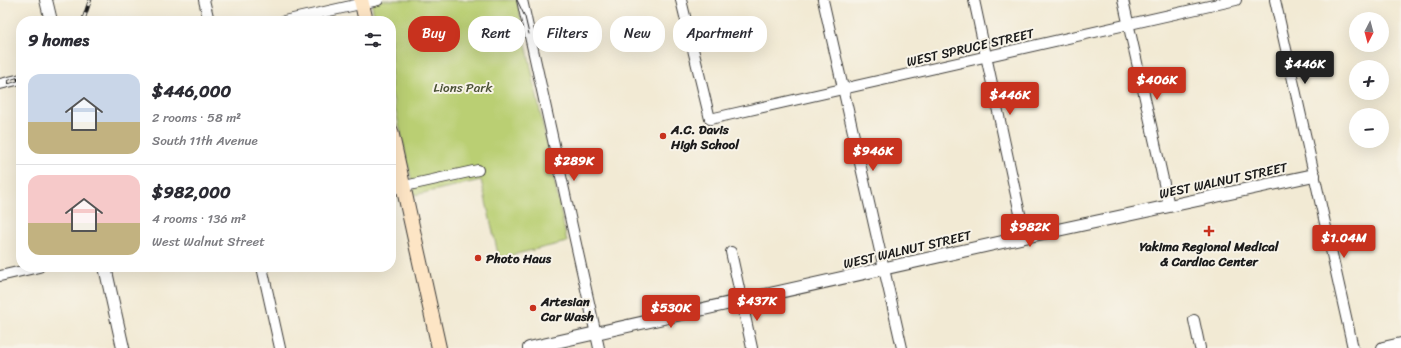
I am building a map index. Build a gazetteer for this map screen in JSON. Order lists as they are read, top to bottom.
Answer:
{
  "streets": {
    "street": ["WEST SPRUCE STREET", "WEST WALNUT STREET"]
  },
  "parks": ["Lions Park"],
  "places": {
    "other": ["A.C. Davis High School", "Photo Haus", "Artesian Car Wash"],
    "health": ["Yakima Regional Medical & Cardiac Center"]
  },
  "north": "bottom",
  "page": {
    "map_buttons": ["+", "−"],
    "chip": [
      "Buy",
      "Rent",
      "Filters",
      "New",
      "Apartment"
    ],
    "heading": "9 homes",
    "price": [
      "$446K",
      "$406K",
      "$446K",
      "$946K",
      "$289K",
      "$982K",
      "$1.04M",
      "$437K",
      "$530K"
    ],
    "list": [
      {
        "name": "$446,000",
        "note": "2 rooms · 58 m² · South 11th Avenue"
      },
      {
        "name": "$982,000",
        "note": "4 rooms · 136 m² · West Walnut Street"
      }
    ]
  }
}
